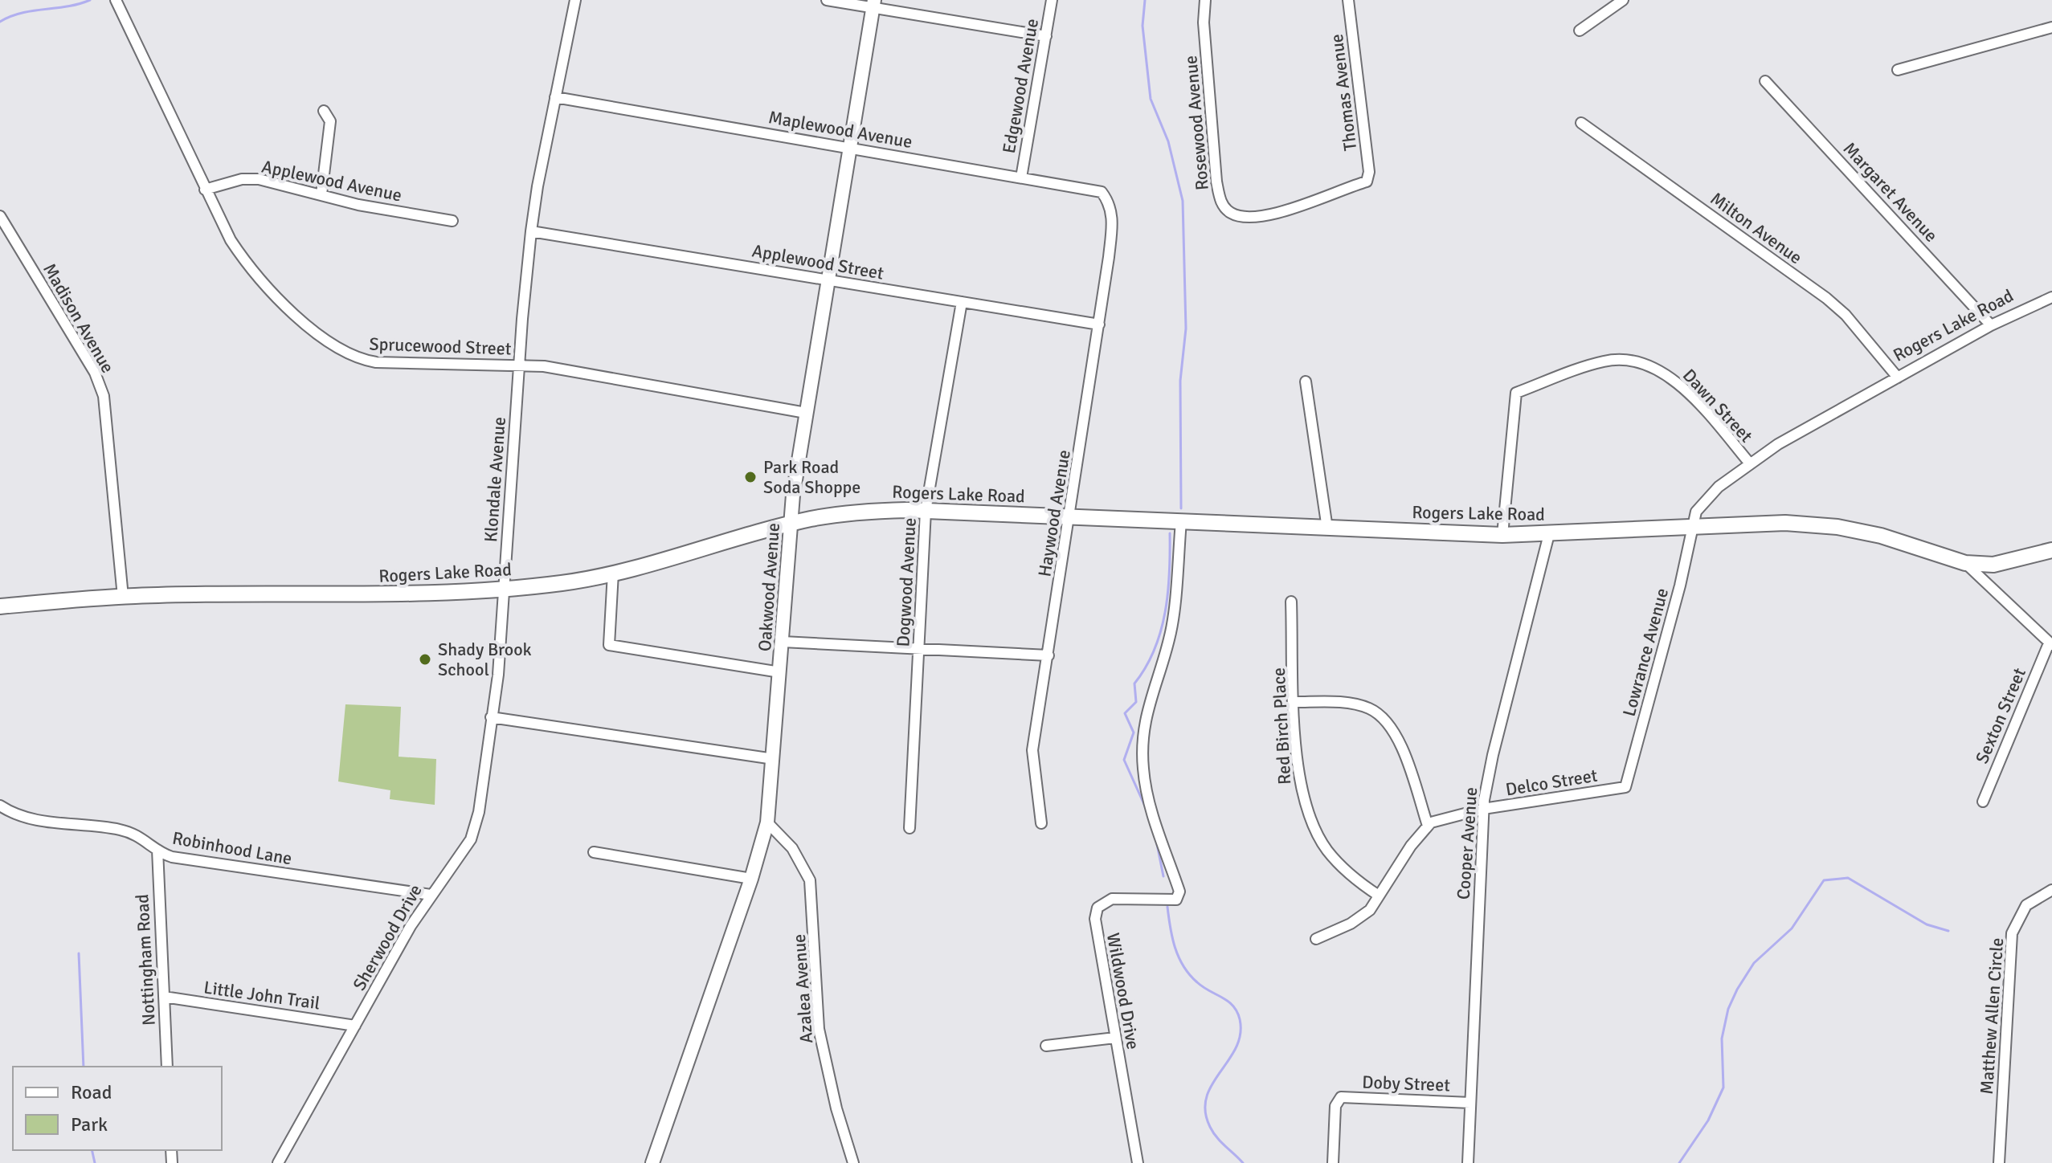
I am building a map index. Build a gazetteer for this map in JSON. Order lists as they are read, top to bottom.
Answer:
{
  "streets": {
    "main road": ["Rogers Lake Road"],
    "street": [
      "Edgewood Avenue",
      "Thomas Avenue",
      "Rosewood Avenue",
      "Maplewood Avenue",
      "Applewood Avenue",
      "Margaret Avenue",
      "Milton Avenue",
      "Applewood Street",
      "Madison Avenue",
      "Sprucewood Street",
      "Dawn Street",
      "Klondale Avenue",
      "Haywood Avenue",
      "Dogwood Avenue",
      "Oakwood Avenue",
      "Lowrance Avenue",
      "Sexton Street",
      "Red Birch Place",
      "Delco Street",
      "Cooper Avenue",
      "Robinhood Lane",
      "Sherwood Drive",
      "Nottingham Road",
      "Azalea Avenue",
      "Wildwood Drive",
      "Little John Trail",
      "Matthew Allen Circle",
      "Doby Street"
    ]
  },
  "crossings": [
    ["Edgewood Avenue", "Maplewood Avenue"],
    ["Thomas Avenue", "Rosewood Avenue"],
    ["Maplewood Avenue", "Klondale Avenue"],
    ["Maplewood Avenue", "Haywood Avenue"],
    ["Maplewood Avenue", "Oakwood Avenue"],
    ["Applewood Avenue", "Sprucewood Street"],
    ["Margaret Avenue", "Rogers Lake Road"],
    ["Milton Avenue", "Rogers Lake Road"],
    ["Applewood Street", "Klondale Avenue"],
    ["Applewood Street", "Haywood Avenue"],
    ["Applewood Street", "Dogwood Avenue"],
    ["Applewood Street", "Oakwood Avenue"],
    ["Madison Avenue", "Rogers Lake Road"],
    ["Rogers Lake Road", "Dawn Street"],
    ["Rogers Lake Road", "Klondale Avenue"],
    ["Rogers Lake Road", "Haywood Avenue"],
    ["Rogers Lake Road", "Dogwood Avenue"],
    ["Rogers Lake Road", "Oakwood Avenue"],
    ["Rogers Lake Road", "Lowrance Avenue"],
    ["Rogers Lake Road", "Cooper Avenue"],
    ["Rogers Lake Road", "Wildwood Drive"],
    ["Sprucewood Street", "Klondale Avenue"],
    ["Sprucewood Street", "Oakwood Avenue"],
    ["Klondale Avenue", "Sherwood Drive"],
    ["Oakwood Avenue", "Azalea Avenue"],
    ["Lowrance Avenue", "Delco Street"],
    ["Delco Street", "Cooper Avenue"],
    ["Cooper Avenue", "Doby Street"],
    ["Robinhood Lane", "Sherwood Drive"],
    ["Robinhood Lane", "Nottingham Road"],
    ["Sherwood Drive", "Little John Trail"],
    ["Nottingham Road", "Little John Trail"]
  ],
  "places": ["Park Road Soda Shoppe", "Shady Brook School"],
  "legend": ["Road", "Park"]
}
